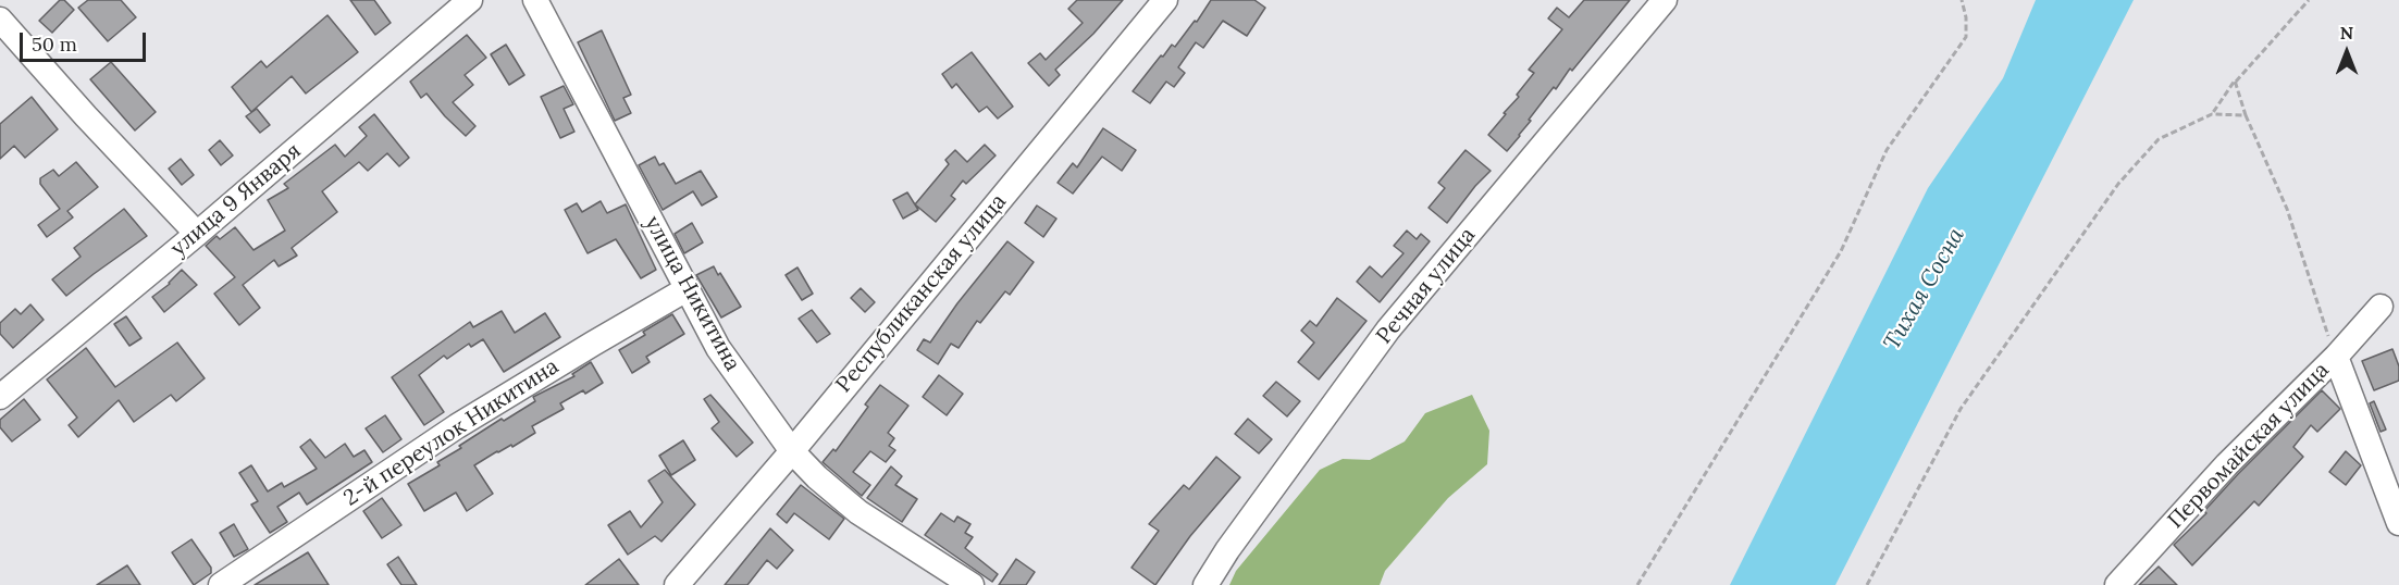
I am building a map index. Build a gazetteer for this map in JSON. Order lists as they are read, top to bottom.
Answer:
{
  "streets": {
    "street": [
      "улица 9 Января",
      "Речная улица",
      "улица Никитина",
      "Республиканская улица",
      "2-й переулок Никитина",
      "Первомайская улица"
    ]
  },
  "crossings": [
    ["улица Никитина", "Республиканская улица"],
    ["улица Никитина", "2-й переулок Никитина"]
  ],
  "water": ["Тихая Сосна"],
  "scale_bar": "50 m",
  "north": "top"
}
